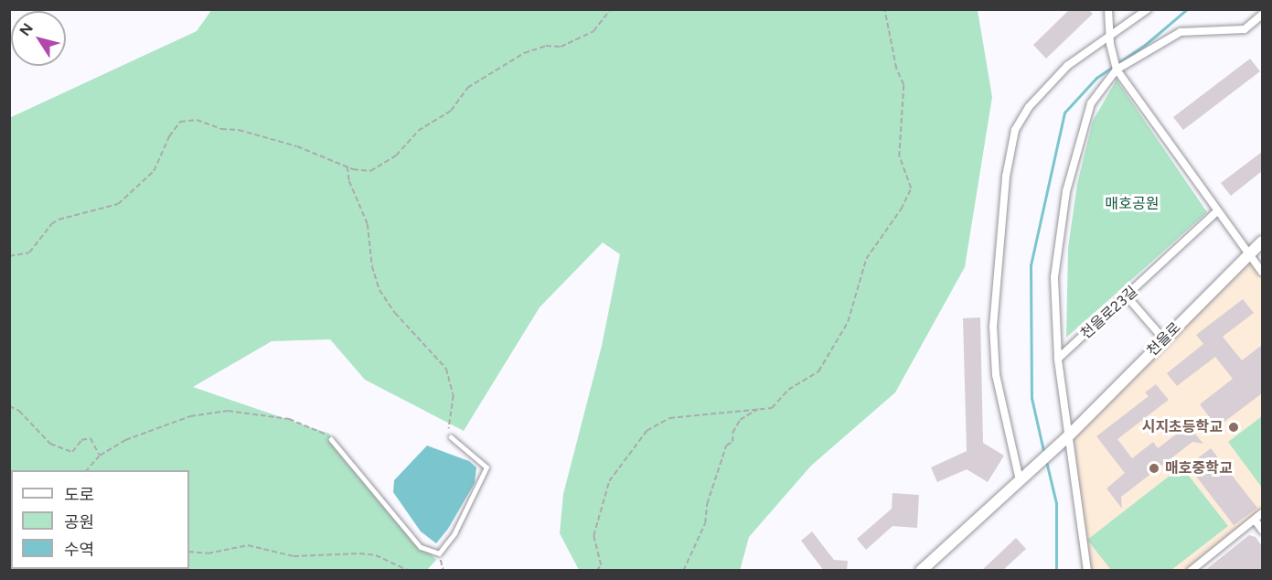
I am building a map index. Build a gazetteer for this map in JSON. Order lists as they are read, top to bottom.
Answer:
{
  "streets": {
    "street": ["천을로23길", "천을로"]
  },
  "parks": ["매호공원"],
  "places": ["시지초등학교", "매호중학교"],
  "legend": ["도로", "공원", "수역"],
  "north": "top left"
}
